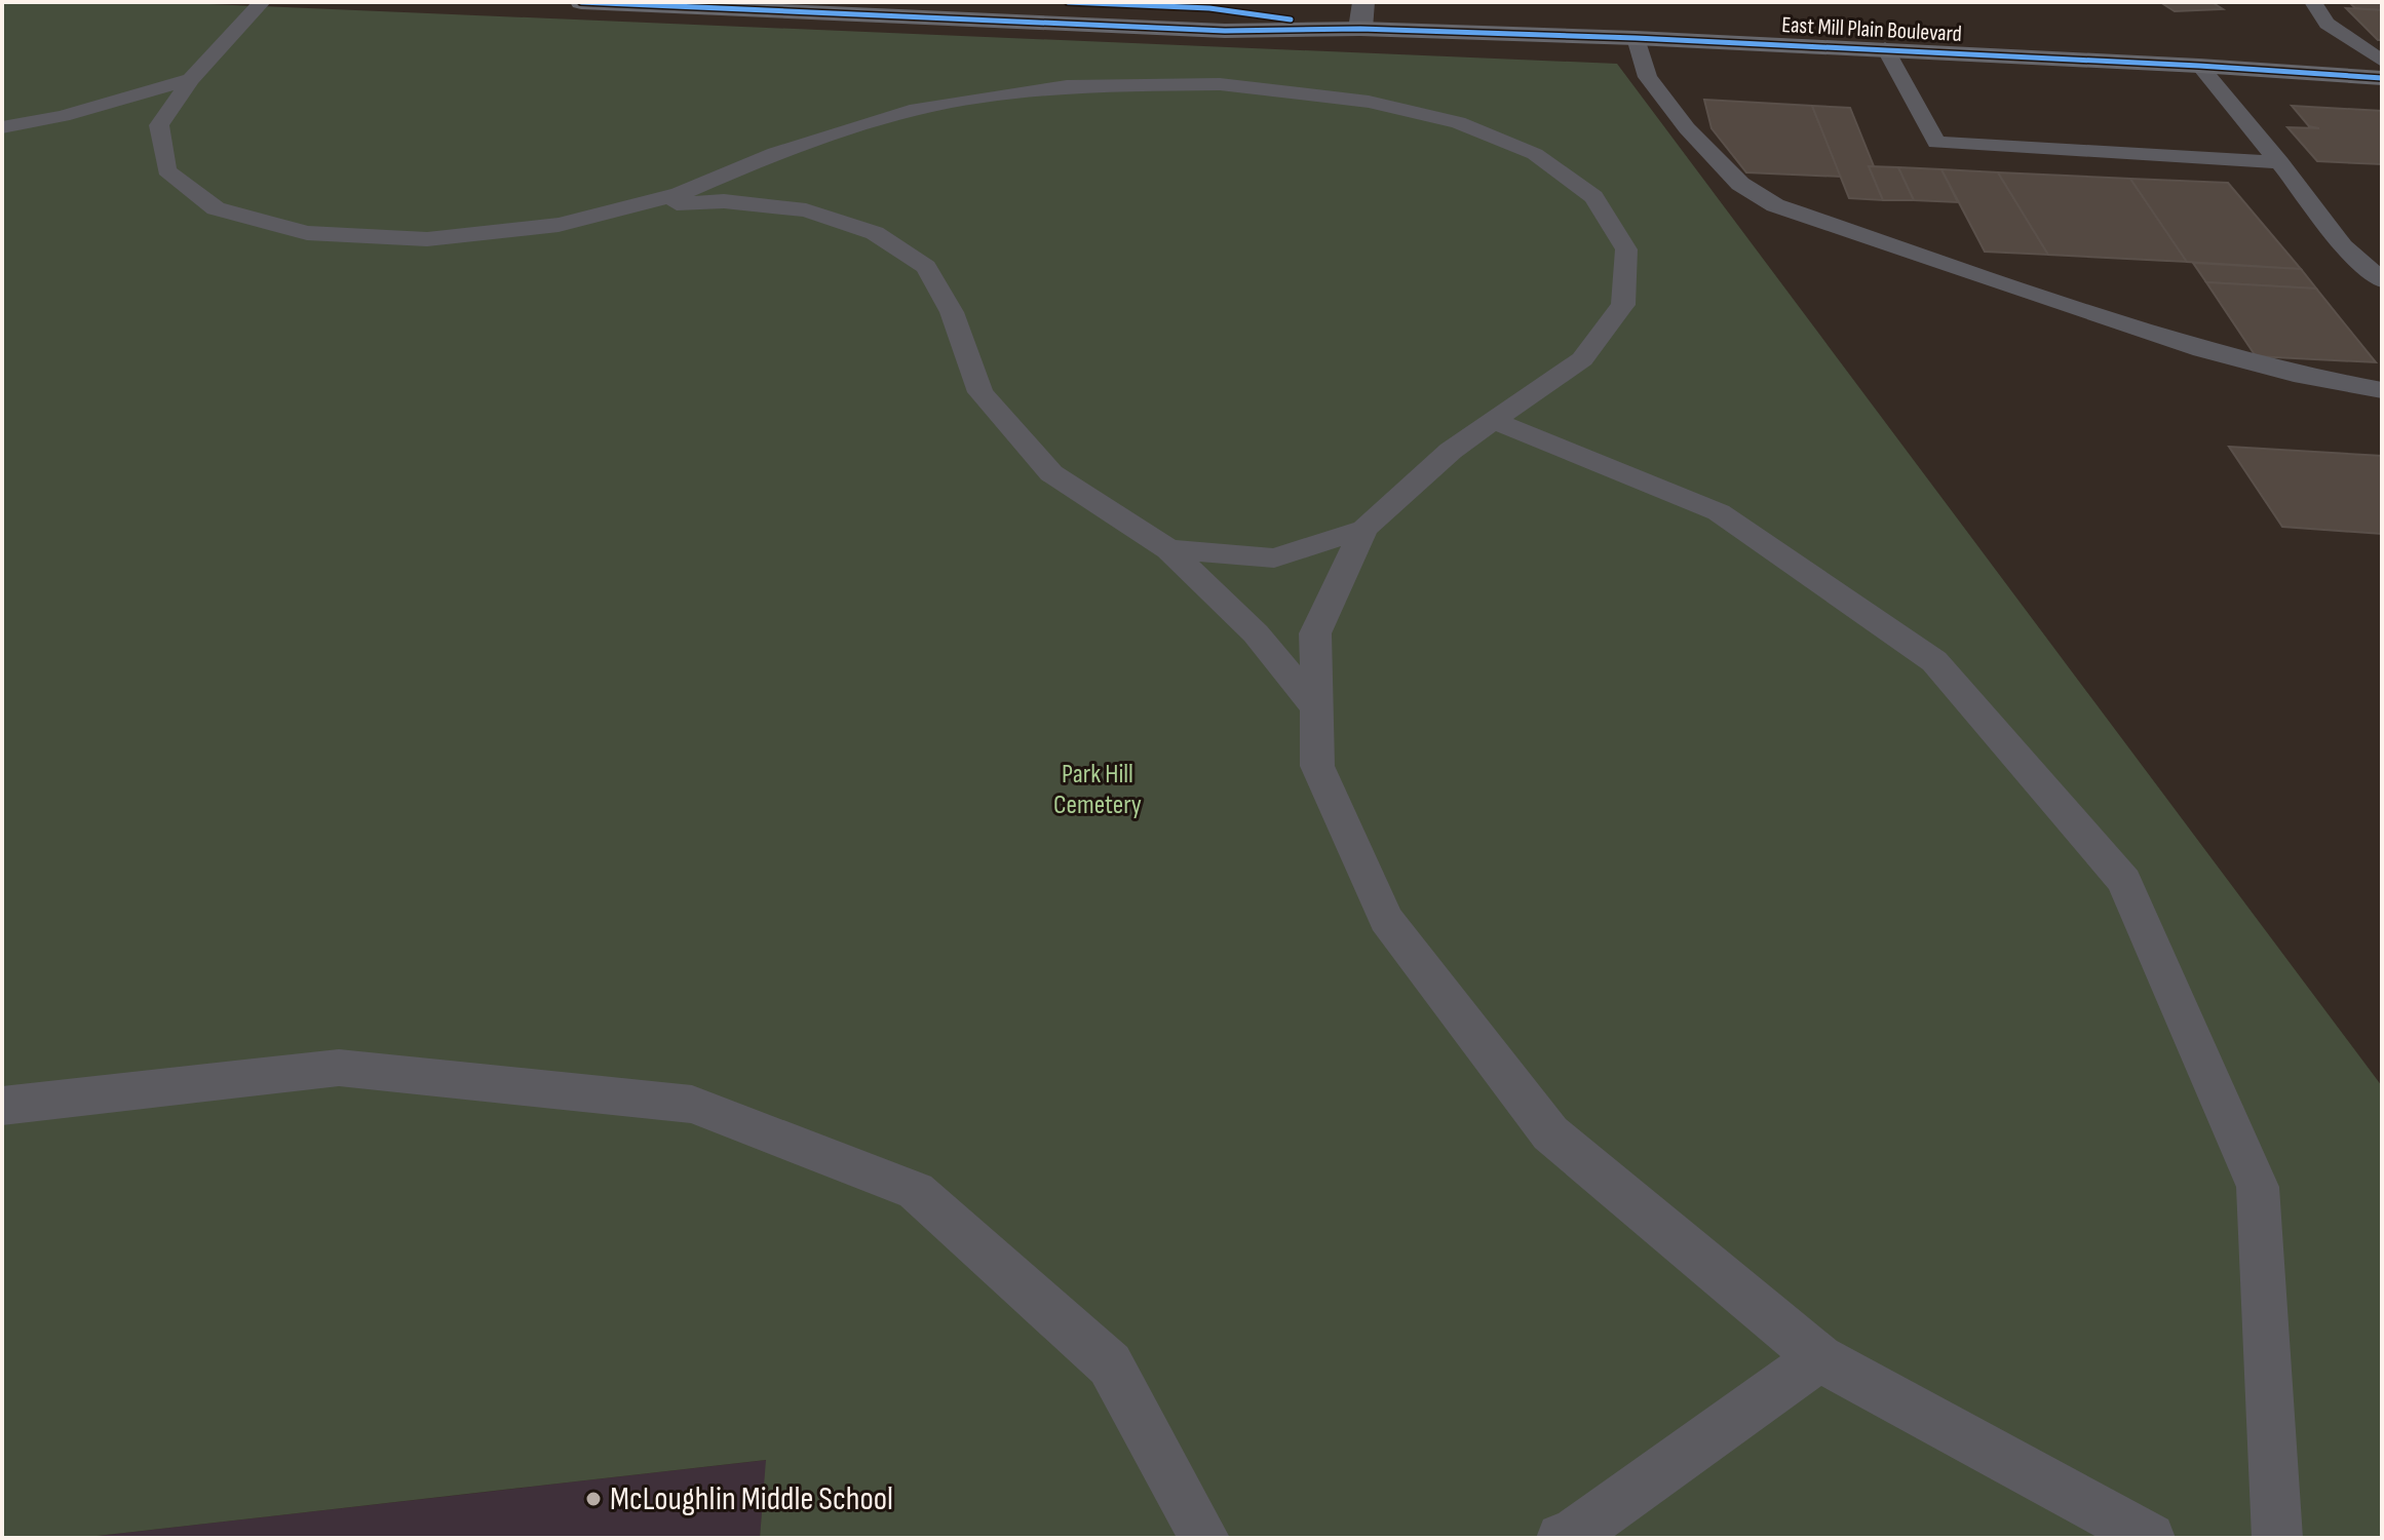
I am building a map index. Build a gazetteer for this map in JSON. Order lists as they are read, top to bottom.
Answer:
{
  "streets": {
    "main road": ["East Mill Plain Boulevard"]
  },
  "parks": ["Park Hill Cemetery"],
  "places": ["McLoughlin Middle School"]
}
